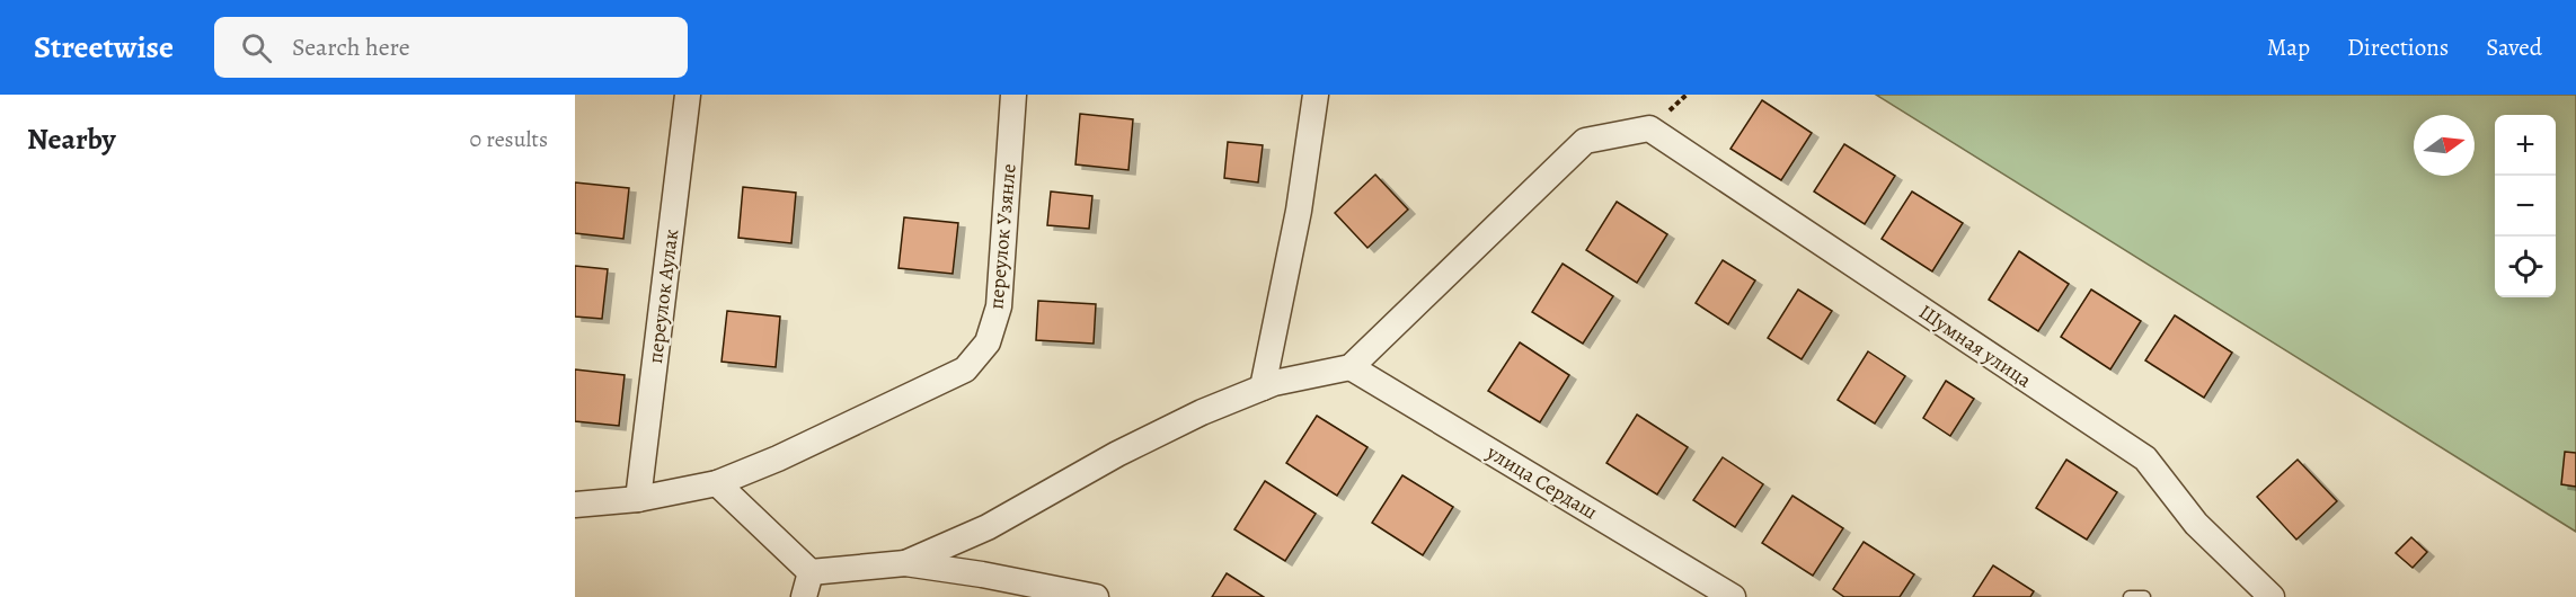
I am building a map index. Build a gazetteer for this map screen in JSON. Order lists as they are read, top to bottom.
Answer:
{
  "streets": {
    "street": [
      "переулок Узянле",
      "переулок Аулак",
      "Шумная улица",
      "улица Сердаш"
    ]
  },
  "crossings": [
    ["Шумная улица", "улица Сердаш"]
  ],
  "north": "right",
  "page": {
    "header": "Streetwise",
    "search": "Search here",
    "nav": ["Map", "Directions", "Saved"],
    "heading": ["Nearby", "0 results"],
    "map_buttons": ["+", "−"]
  }
}
